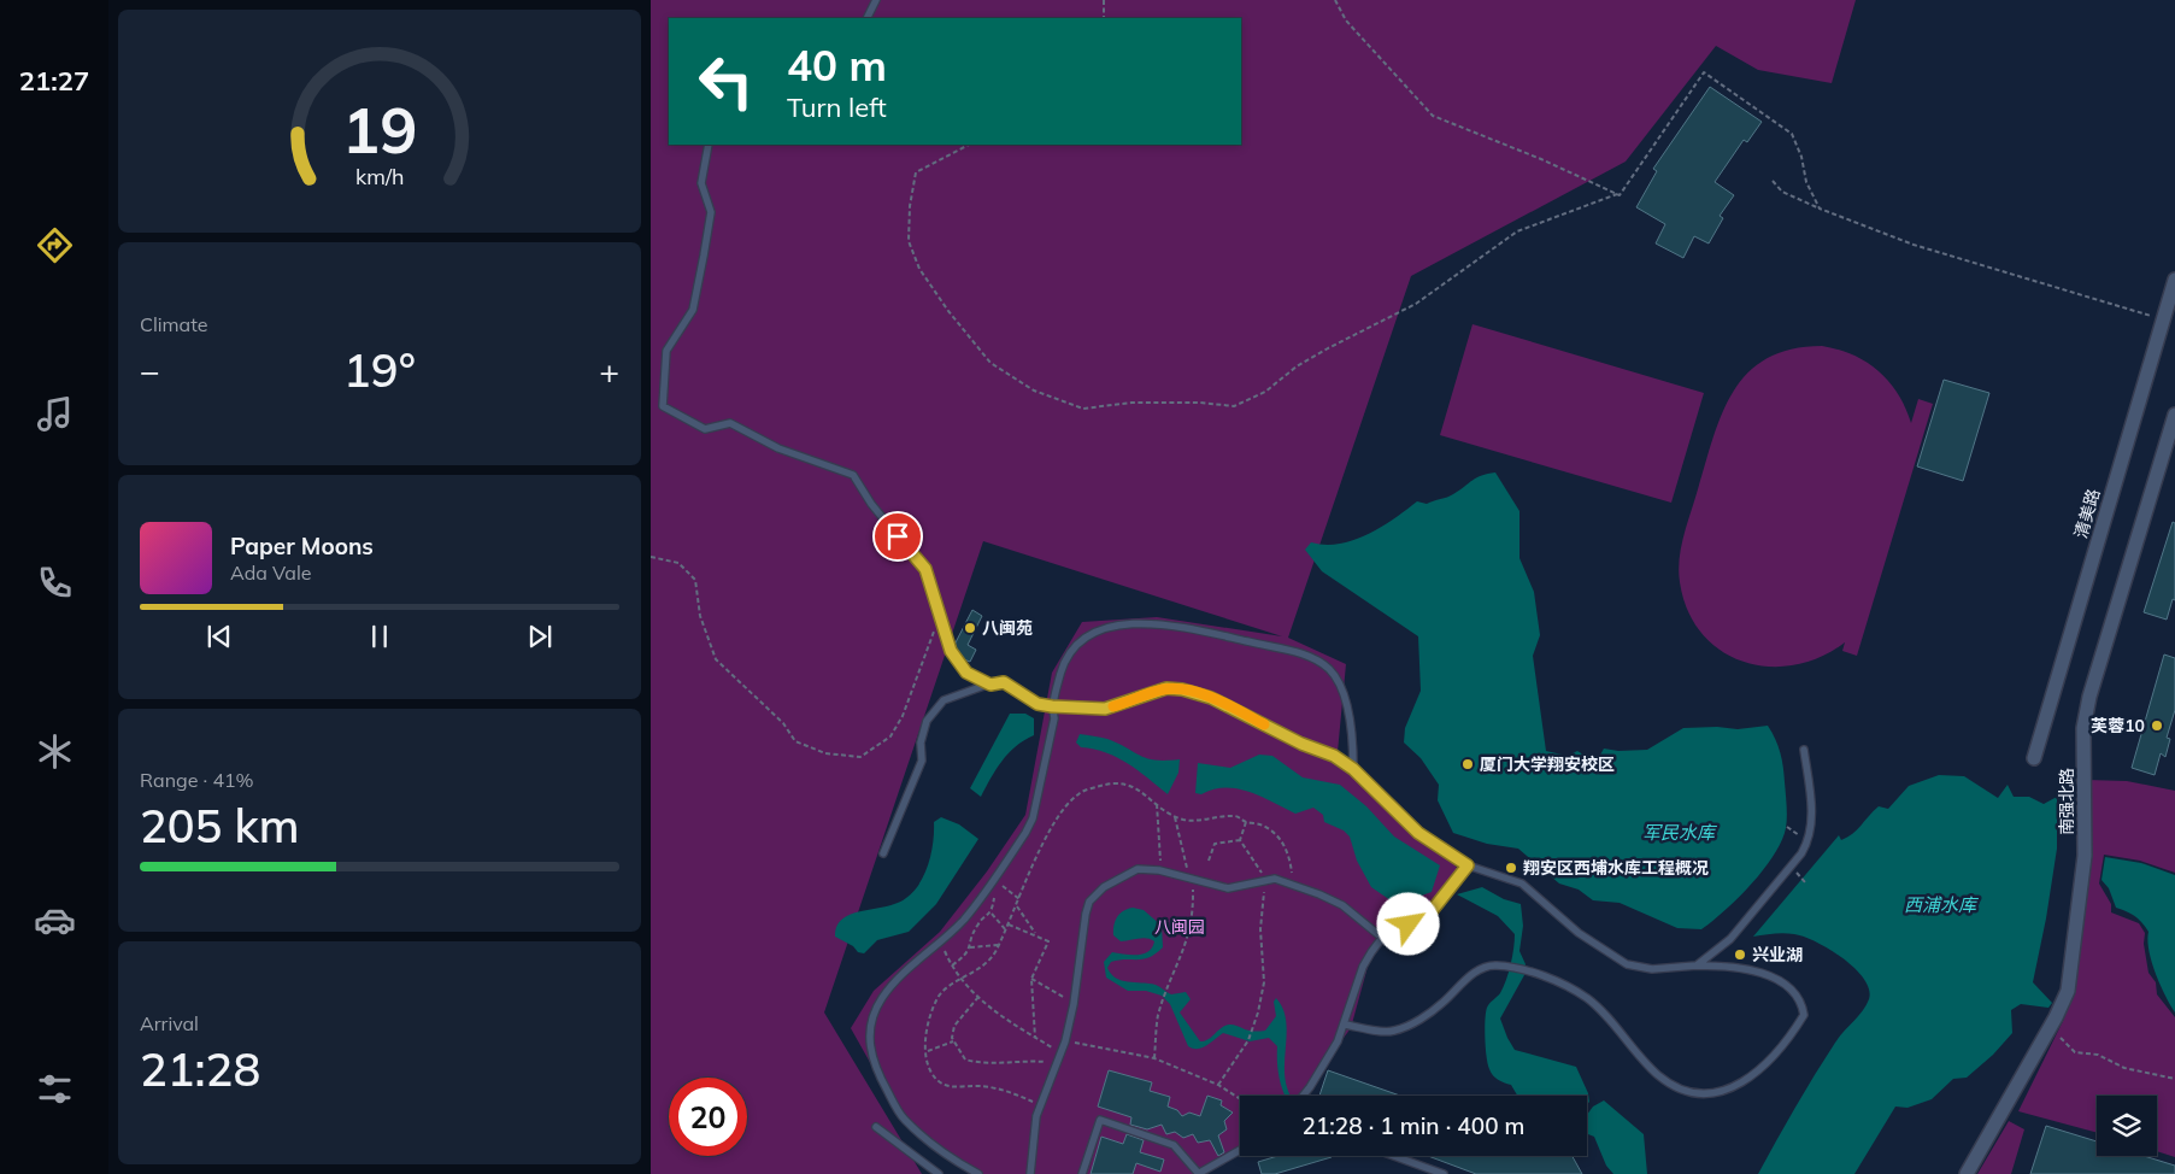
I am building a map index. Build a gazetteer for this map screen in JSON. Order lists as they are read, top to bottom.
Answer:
{
  "streets": {
    "street": ["清美路", "南强北路"]
  },
  "water": ["军民水库", "西浦水库"],
  "parks": ["八闽园"],
  "places": [
    "八闽苑",
    "芙蓉10",
    "厦门大学翔安校区",
    "翔安区西埔水库工程概况",
    "兴业湖"
  ],
  "page": {
    "tabs": "21:27",
    "turn": ["40 m", "Turn left"],
    "tile": [
      "Climate",
      ["Range · 41%", "205 km"],
      ["Arrival", "21:28"]
    ],
    "heat": ["−", "19°", "+"],
    "song": ["Paper Moons", "Ada Vale"],
    "limit": "20",
    "trip": "21:28 · 1 min · 400 m",
    "gauge": ["19", "km/h"]
  }
}
